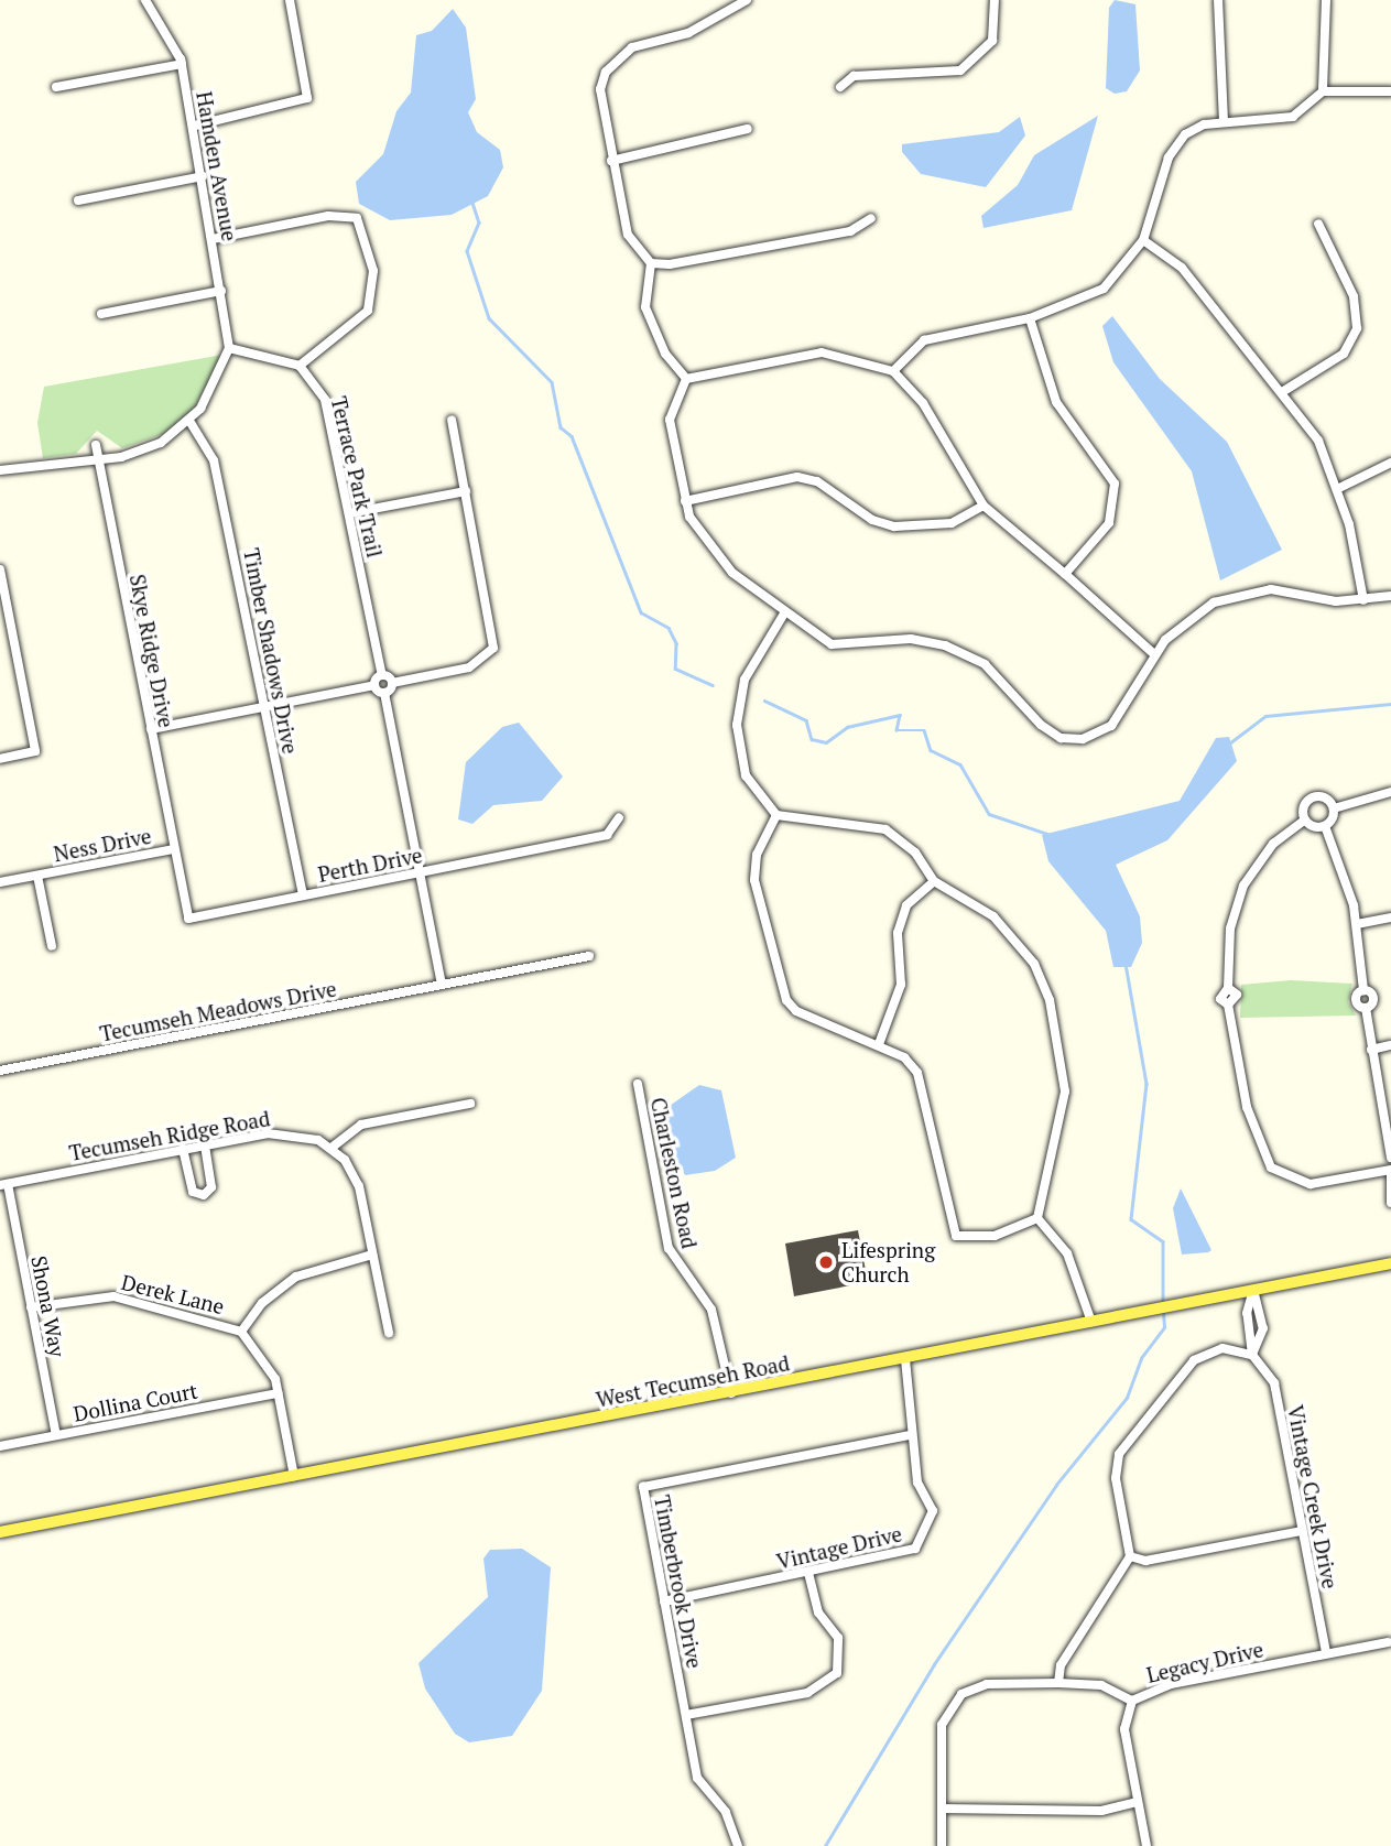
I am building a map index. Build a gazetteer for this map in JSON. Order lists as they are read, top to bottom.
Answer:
{
  "streets": {
    "main road": ["West Tecumseh Road"],
    "street": [
      "Hamden Avenue",
      "Terrace Park Trail",
      "Skye Ridge Drive",
      "Timber Shadows Drive",
      "Ness Drive",
      "Perth Drive",
      "Tecumseh Meadows Drive",
      "Tecumseh Ridge Road",
      "Charleston Road",
      "Derek Lane",
      "Shona Way",
      "Dollina Court",
      "Vintage Creek Drive",
      "Vintage Drive",
      "Timberbrook Drive",
      "Legacy Drive"
    ]
  },
  "crossings": [
    ["Hamden Avenue", "Terrace Park Trail"],
    ["Skye Ridge Drive", "Ness Drive"],
    ["Skye Ridge Drive", "Perth Drive"],
    ["Timber Shadows Drive", "Perth Drive"],
    ["Ness Drive", "Perth Drive"],
    ["Tecumseh Ridge Road", "Shona Way"],
    ["Charleston Road", "West Tecumseh Road"],
    ["Derek Lane", "Shona Way"],
    ["Derek Lane", "West Tecumseh Road"],
    ["Derek Lane", "Dollina Court"],
    ["Shona Way", "Dollina Court"],
    ["West Tecumseh Road", "Vintage Drive"],
    ["Vintage Creek Drive", "Legacy Drive"],
    ["Vintage Drive", "Timberbrook Drive"]
  ],
  "places": ["Lifespring Church"]
}
